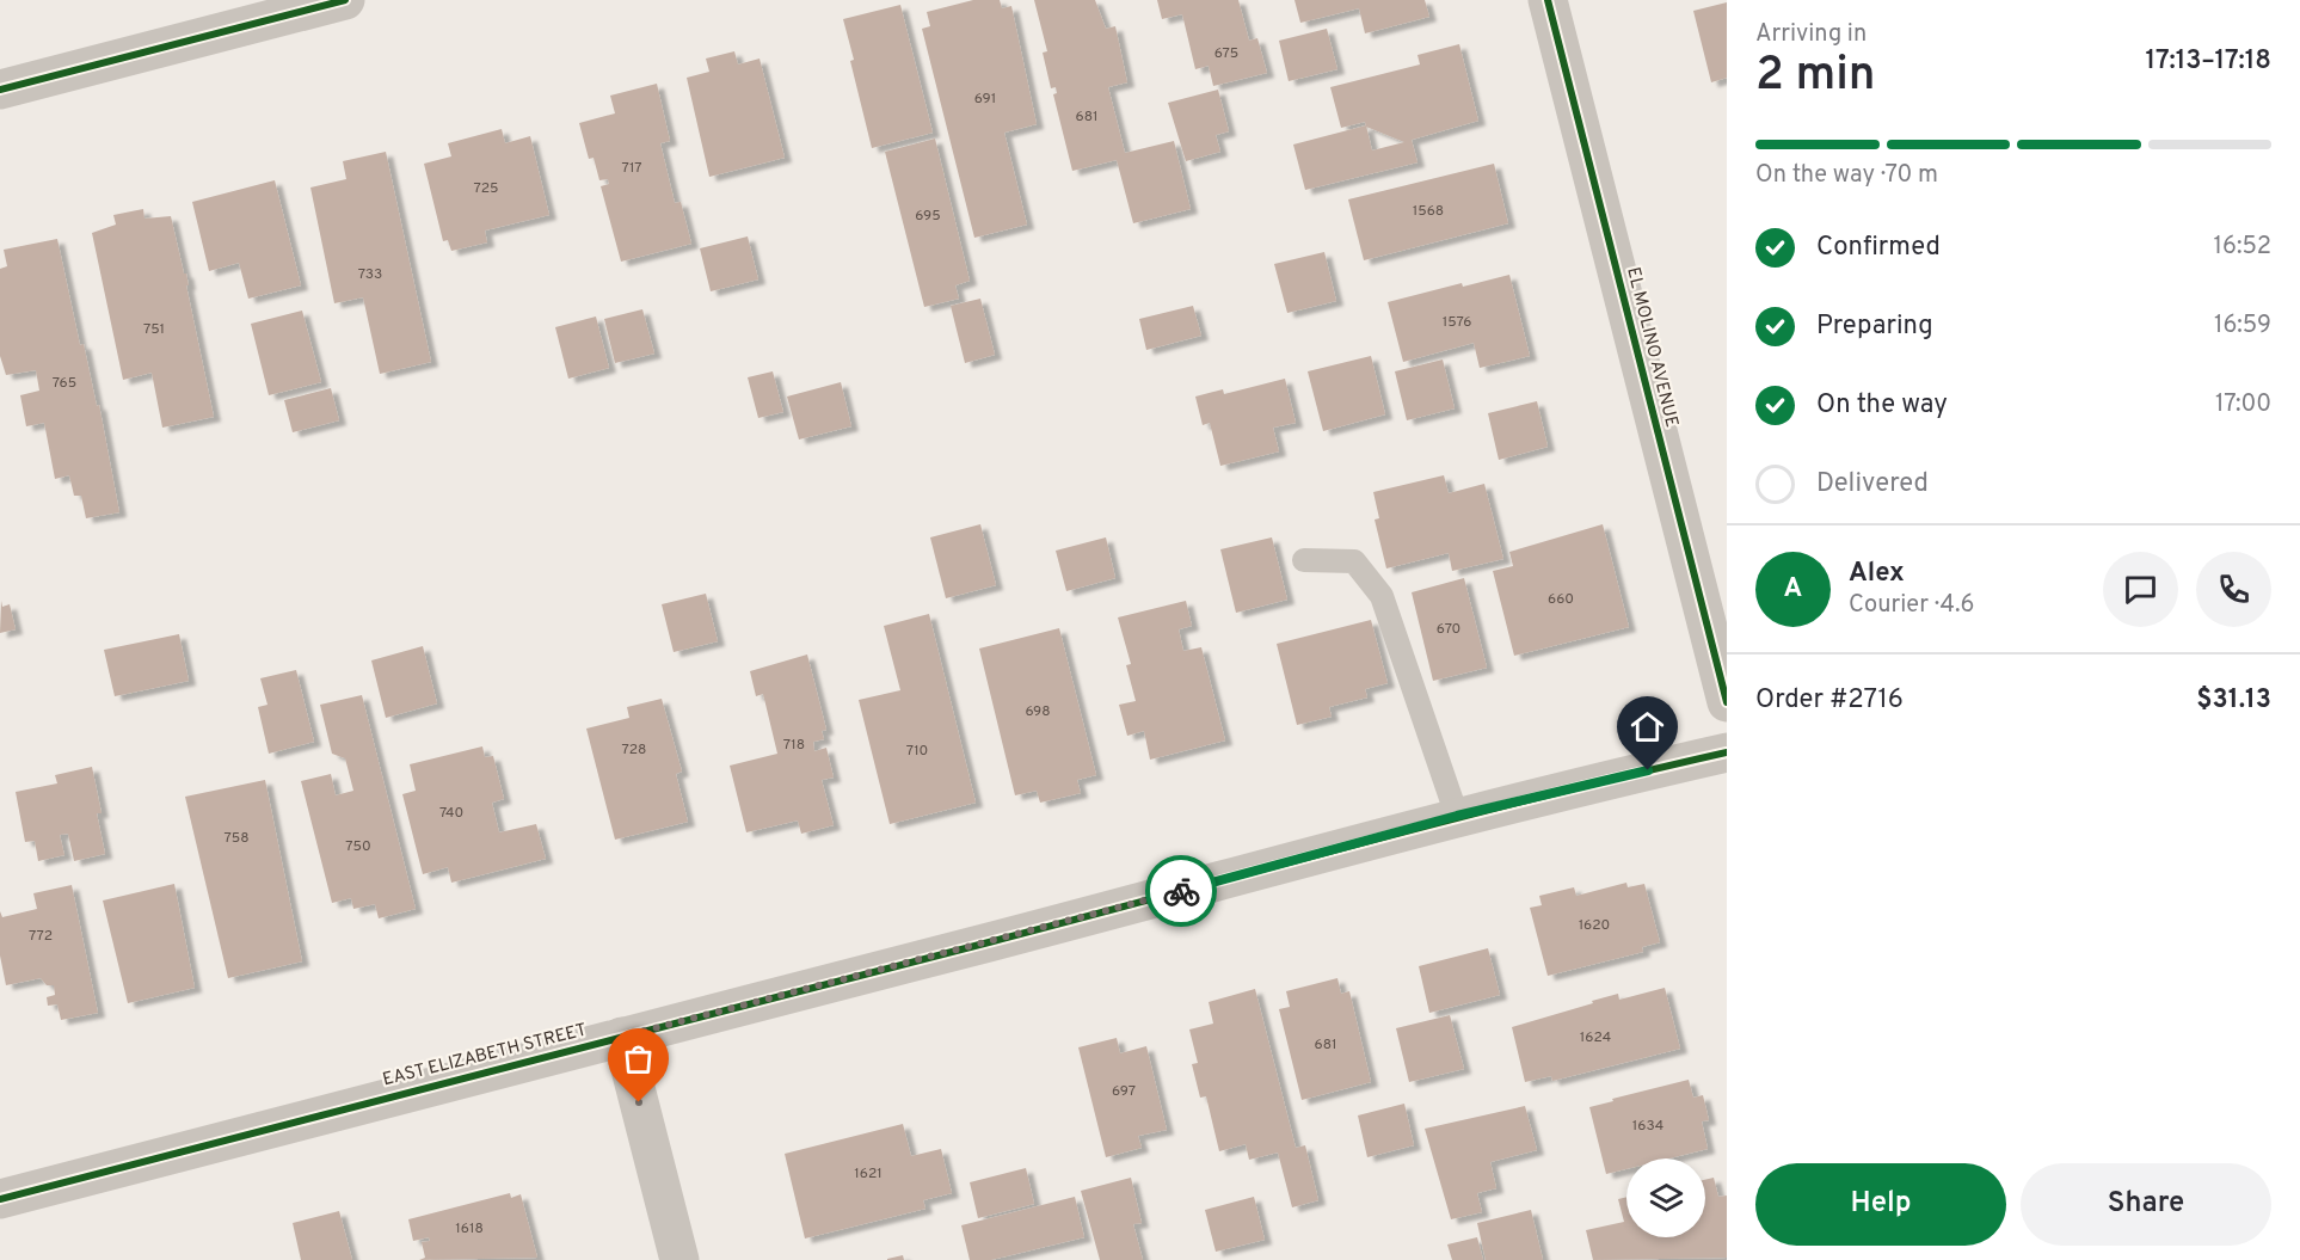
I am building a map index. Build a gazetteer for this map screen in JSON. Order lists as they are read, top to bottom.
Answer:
{
  "streets": {
    "street": ["EL MOLINO AVENUE", "EAST ELIZABETH STREET"]
  },
  "house_numbers": [
    "675",
    "691",
    "681",
    "717",
    "725",
    "1568",
    "695",
    "733",
    "1576",
    "751",
    "765",
    "660",
    "670",
    "698",
    "718",
    "728",
    "710",
    "740",
    "758",
    "750",
    "1620",
    "772",
    "1624",
    "681",
    "697",
    "1634",
    "1621",
    "1618"
  ],
  "page": {
    "heading": ["2 min", "Arriving in", "17:13–17:18"],
    "panel": [
      "Alex",
      "Courier · 4.6",
      "Order #2716",
      "$31.13"
    ],
    "bar": "On the way · 70 m",
    "list": [
      ["Confirmed", "16:52"],
      ["Preparing", "16:59"],
      ["On the way", "17:00"],
      "Delivered"
    ],
    "round": "A",
    "buttons": ["Help", "Share"]
  }
}
